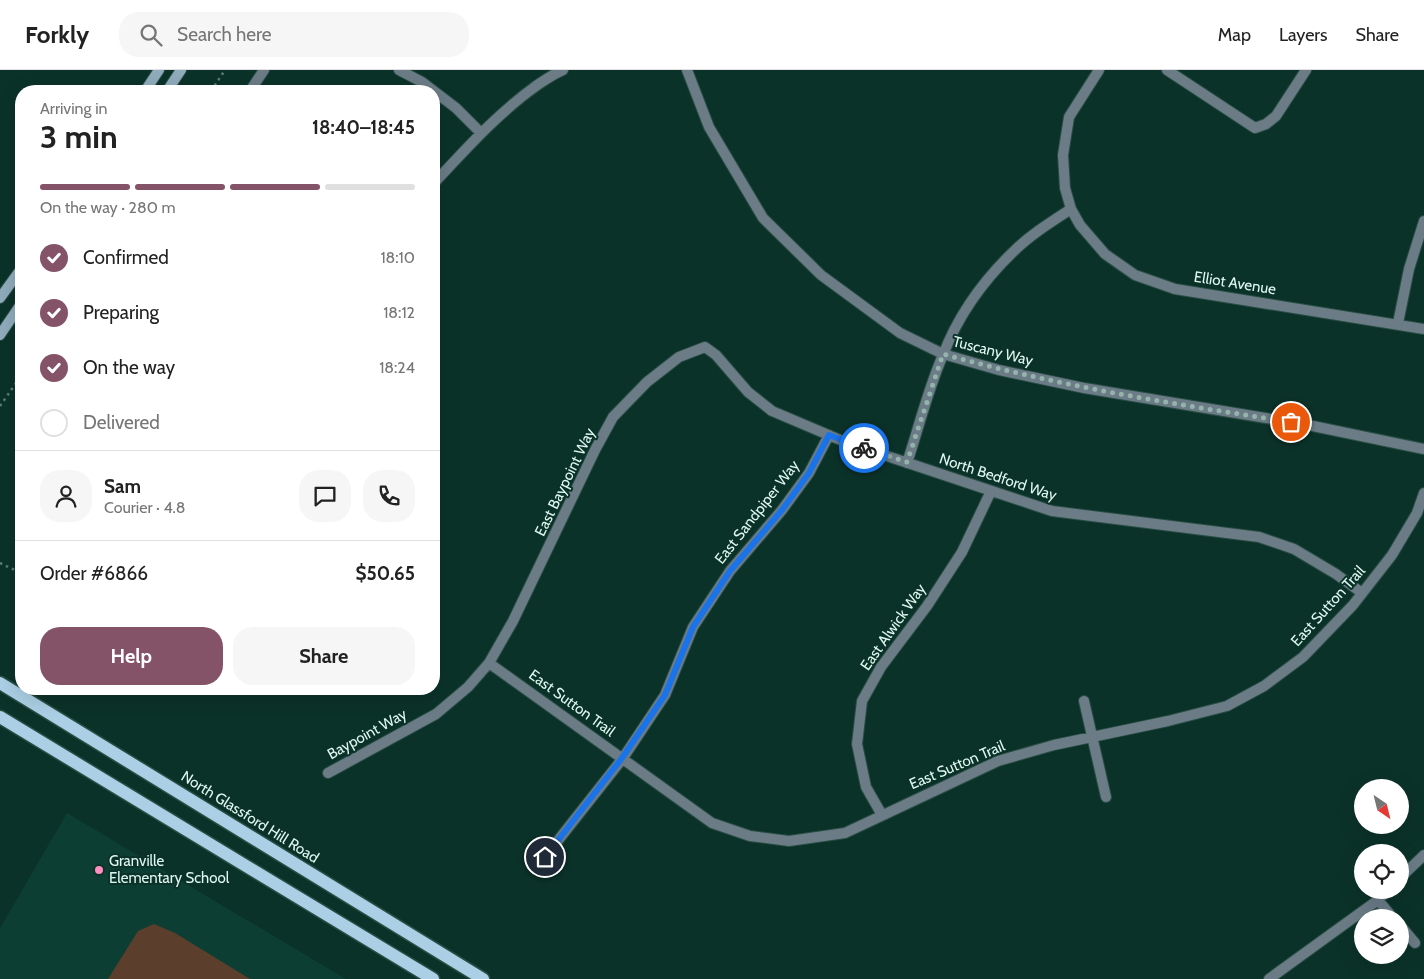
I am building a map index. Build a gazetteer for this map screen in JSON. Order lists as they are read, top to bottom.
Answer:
{
  "streets": {
    "main road": ["North Glassford Hill Road"],
    "street": [
      "Elliot Avenue",
      "Tuscany Way",
      "North Bedford Way",
      "East Baypoint Way",
      "East Sandpiper Way",
      "East Sutton Trail",
      "East Alwick Way",
      "Baypoint Way"
    ]
  },
  "crossings": [
    ["North Bedford Way", "East Baypoint Way"],
    ["North Bedford Way", "East Sandpiper Way"],
    ["North Bedford Way", "East Sutton Trail"],
    ["North Bedford Way", "East Alwick Way"],
    ["East Baypoint Way", "East Sutton Trail"],
    ["East Baypoint Way", "Baypoint Way"],
    ["East Sandpiper Way", "East Sutton Trail"],
    ["East Sutton Trail", "East Alwick Way"],
    ["East Sutton Trail", "Baypoint Way"]
  ],
  "places": ["Granville Elementary School"],
  "north": "bottom right",
  "page": {
    "header": "Forkly",
    "search": "Search here",
    "nav": ["Map", "Layers", "Share"],
    "heading": ["3 min", "Arriving in", "18:40–18:45"],
    "panel": [
      "Sam",
      "Courier · 4.8",
      "Order #6866",
      "$50.65"
    ],
    "bar": "On the way · 280 m",
    "list": [
      ["Confirmed", "18:10"],
      ["Preparing", "18:12"],
      ["On the way", "18:24"],
      "Delivered"
    ],
    "buttons": ["Help", "Share"]
  }
}
